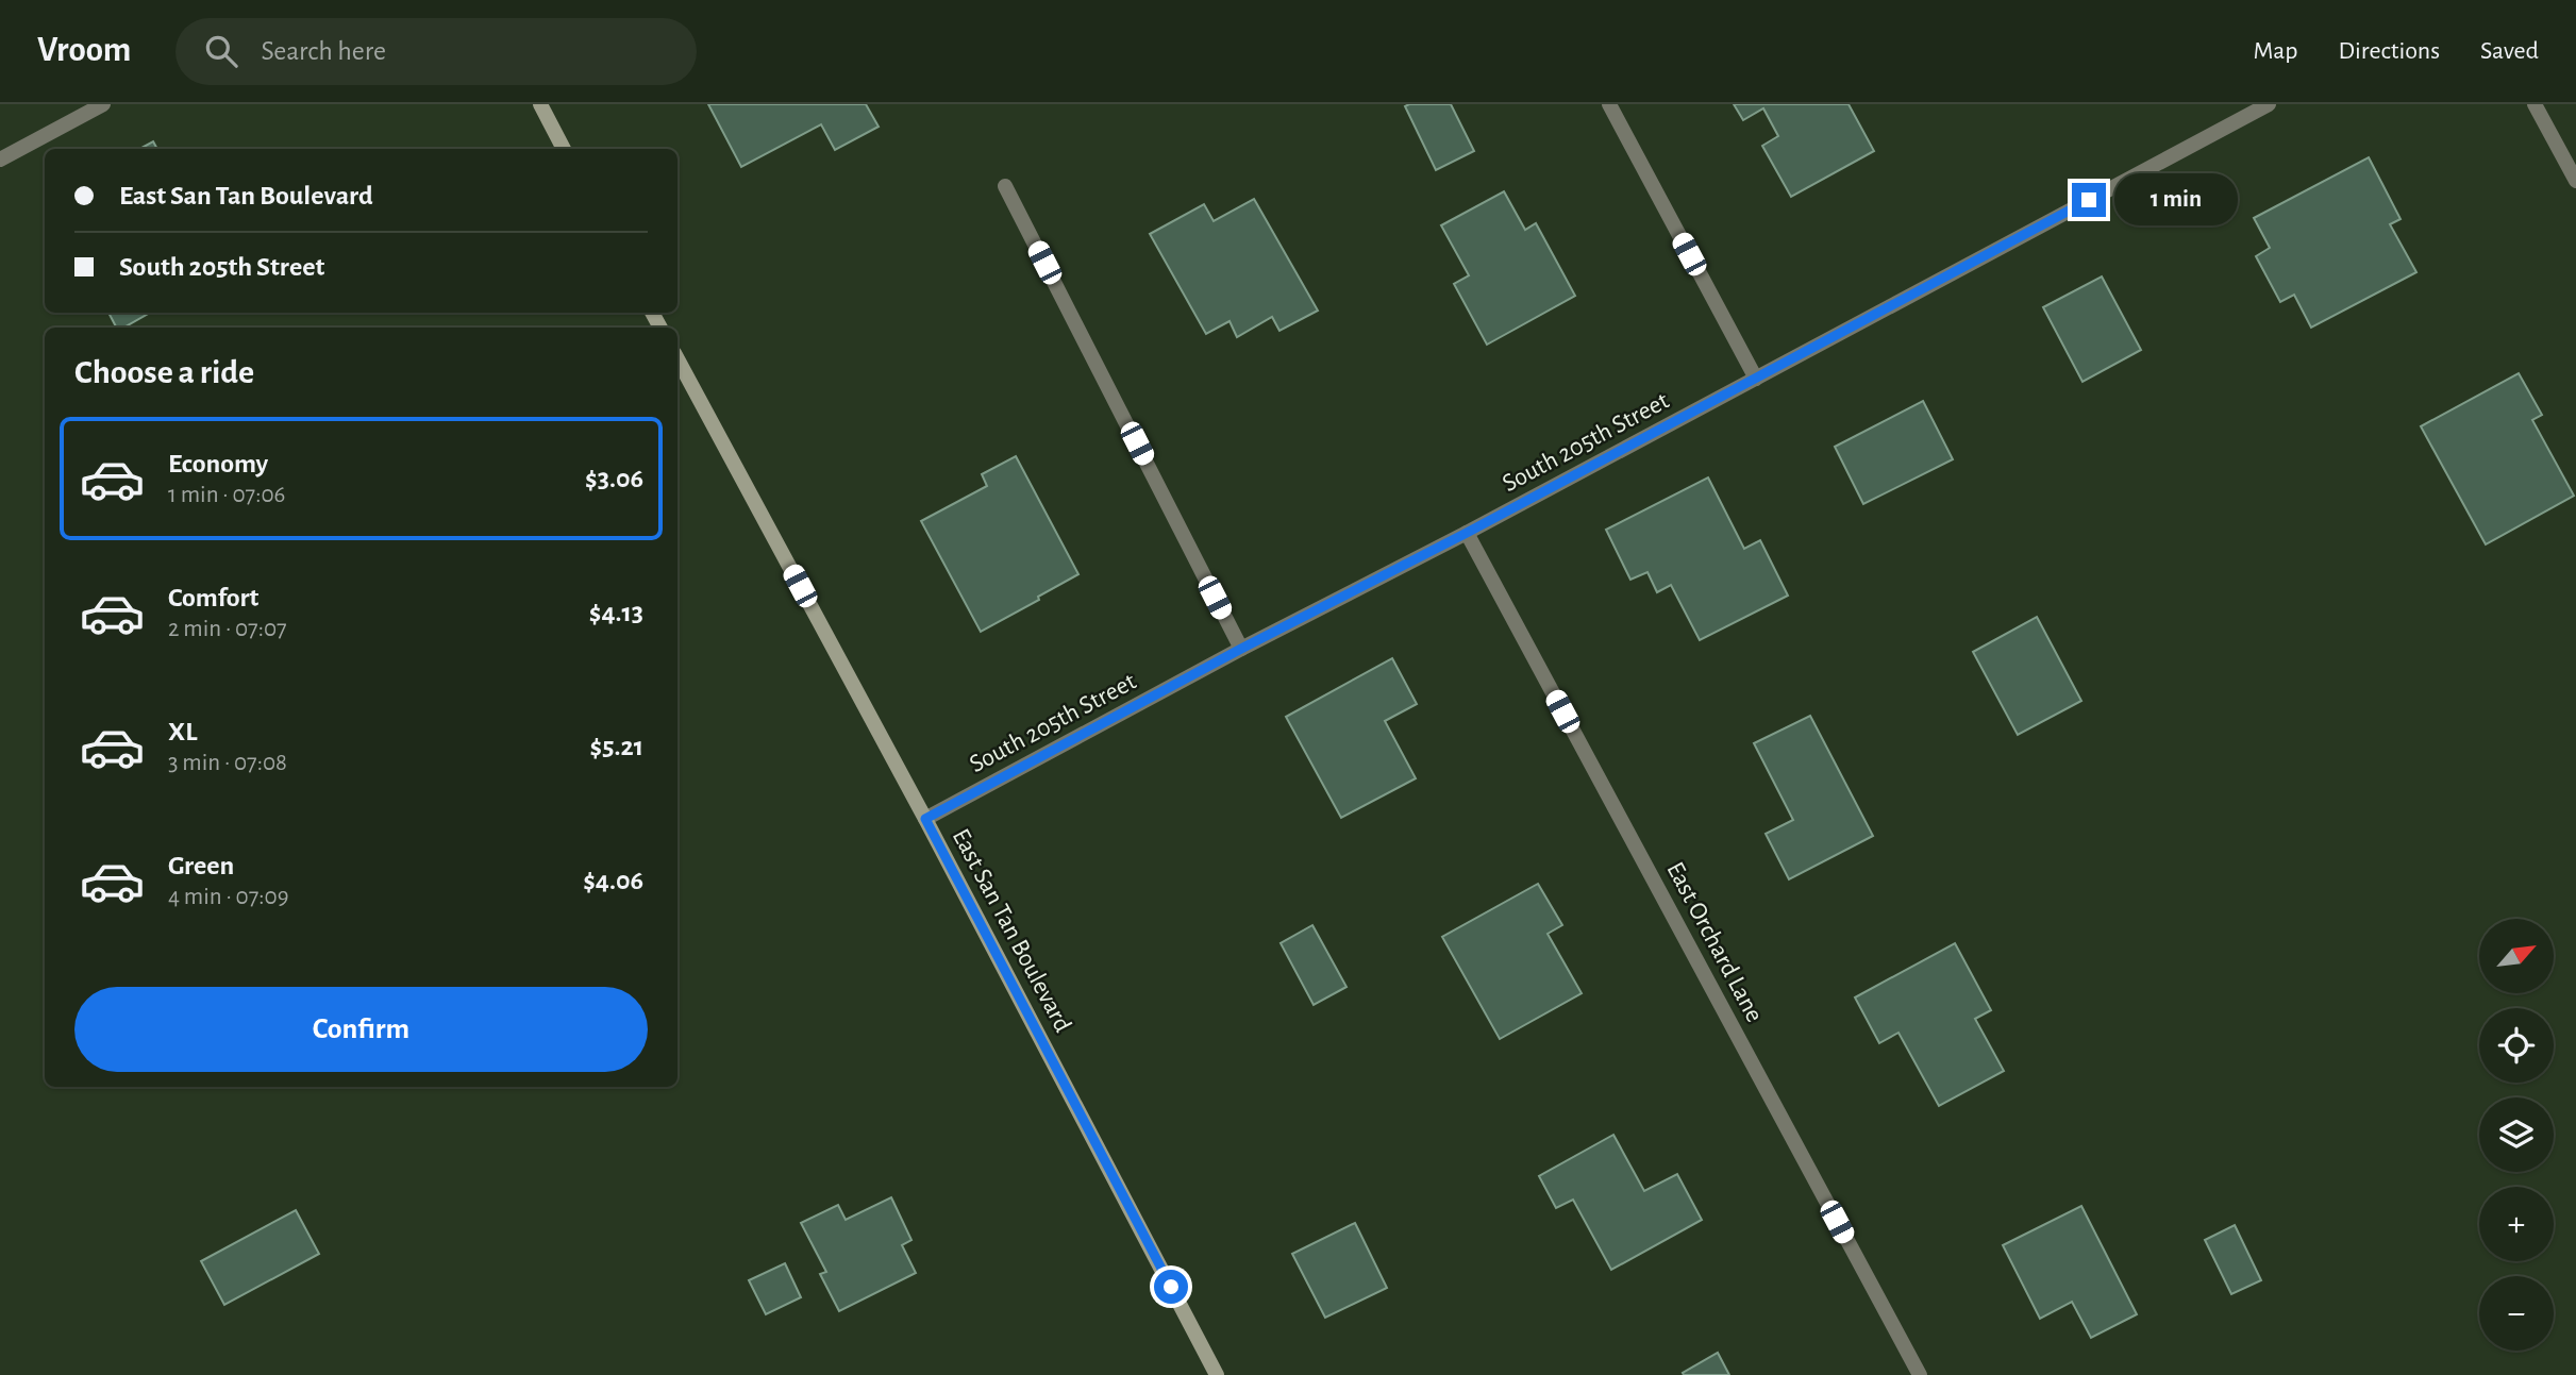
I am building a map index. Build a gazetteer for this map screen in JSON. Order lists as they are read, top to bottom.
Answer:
{
  "streets": {
    "street": ["South 205th Street", "East San Tan Boulevard", "East Orchard Lane"]
  },
  "crossings": [
    ["South 205th Street", "East San Tan Boulevard"],
    ["South 205th Street", "East Orchard Lane"]
  ],
  "north": "top right",
  "page": {
    "header": "Vroom",
    "search": "Search here",
    "nav": ["Map", "Directions", "Saved"],
    "banner": ["East San Tan Boulevard", "South 205th Street"],
    "bubble": "1 min",
    "heading": "Choose a ride",
    "list": [
      {
        "name": "Economy",
        "note": "1 min · 07:06",
        "value": "$3.06"
      },
      {
        "name": "Comfort",
        "note": "2 min · 07:07",
        "value": "$4.13"
      },
      {
        "name": "XL",
        "note": "3 min · 07:08",
        "value": "$5.21"
      },
      {
        "name": "Green",
        "note": "4 min · 07:09",
        "value": "$4.06"
      }
    ],
    "map_buttons": ["+", "−"],
    "buttons": "Confirm"
  }
}
